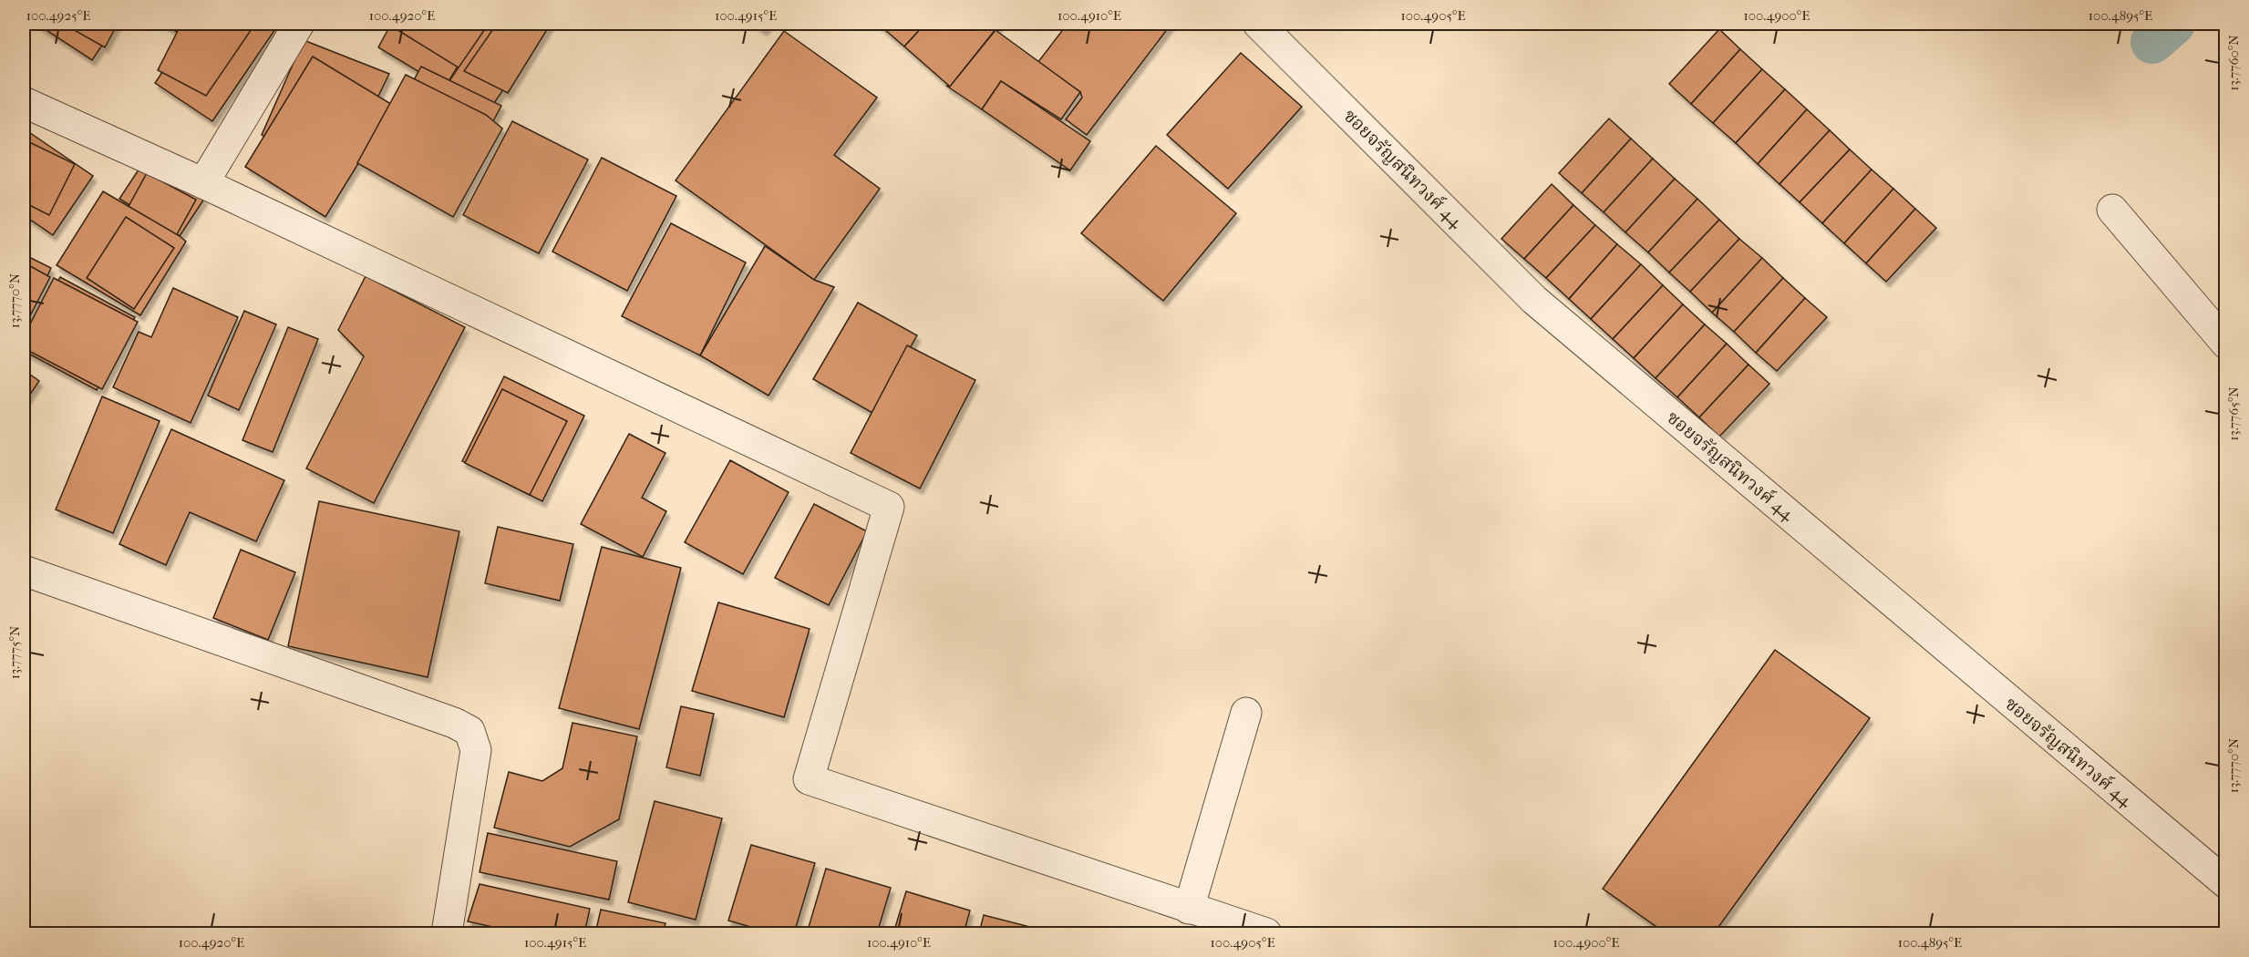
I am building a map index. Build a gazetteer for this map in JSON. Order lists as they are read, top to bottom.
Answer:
{
  "streets": {
    "street": ["ซอยจรัญสนิทวงศ์ 44"]
  },
  "coordinates": [
    "100.4925°E",
    "100.4920°E",
    "100.4915°E",
    "100.4910°E",
    "100.4905°E",
    "100.4900°E",
    "100.4895°E",
    "13.7760°N",
    "13.7770°N",
    "13.7765°N",
    "13.7775°N"
  ]
}
